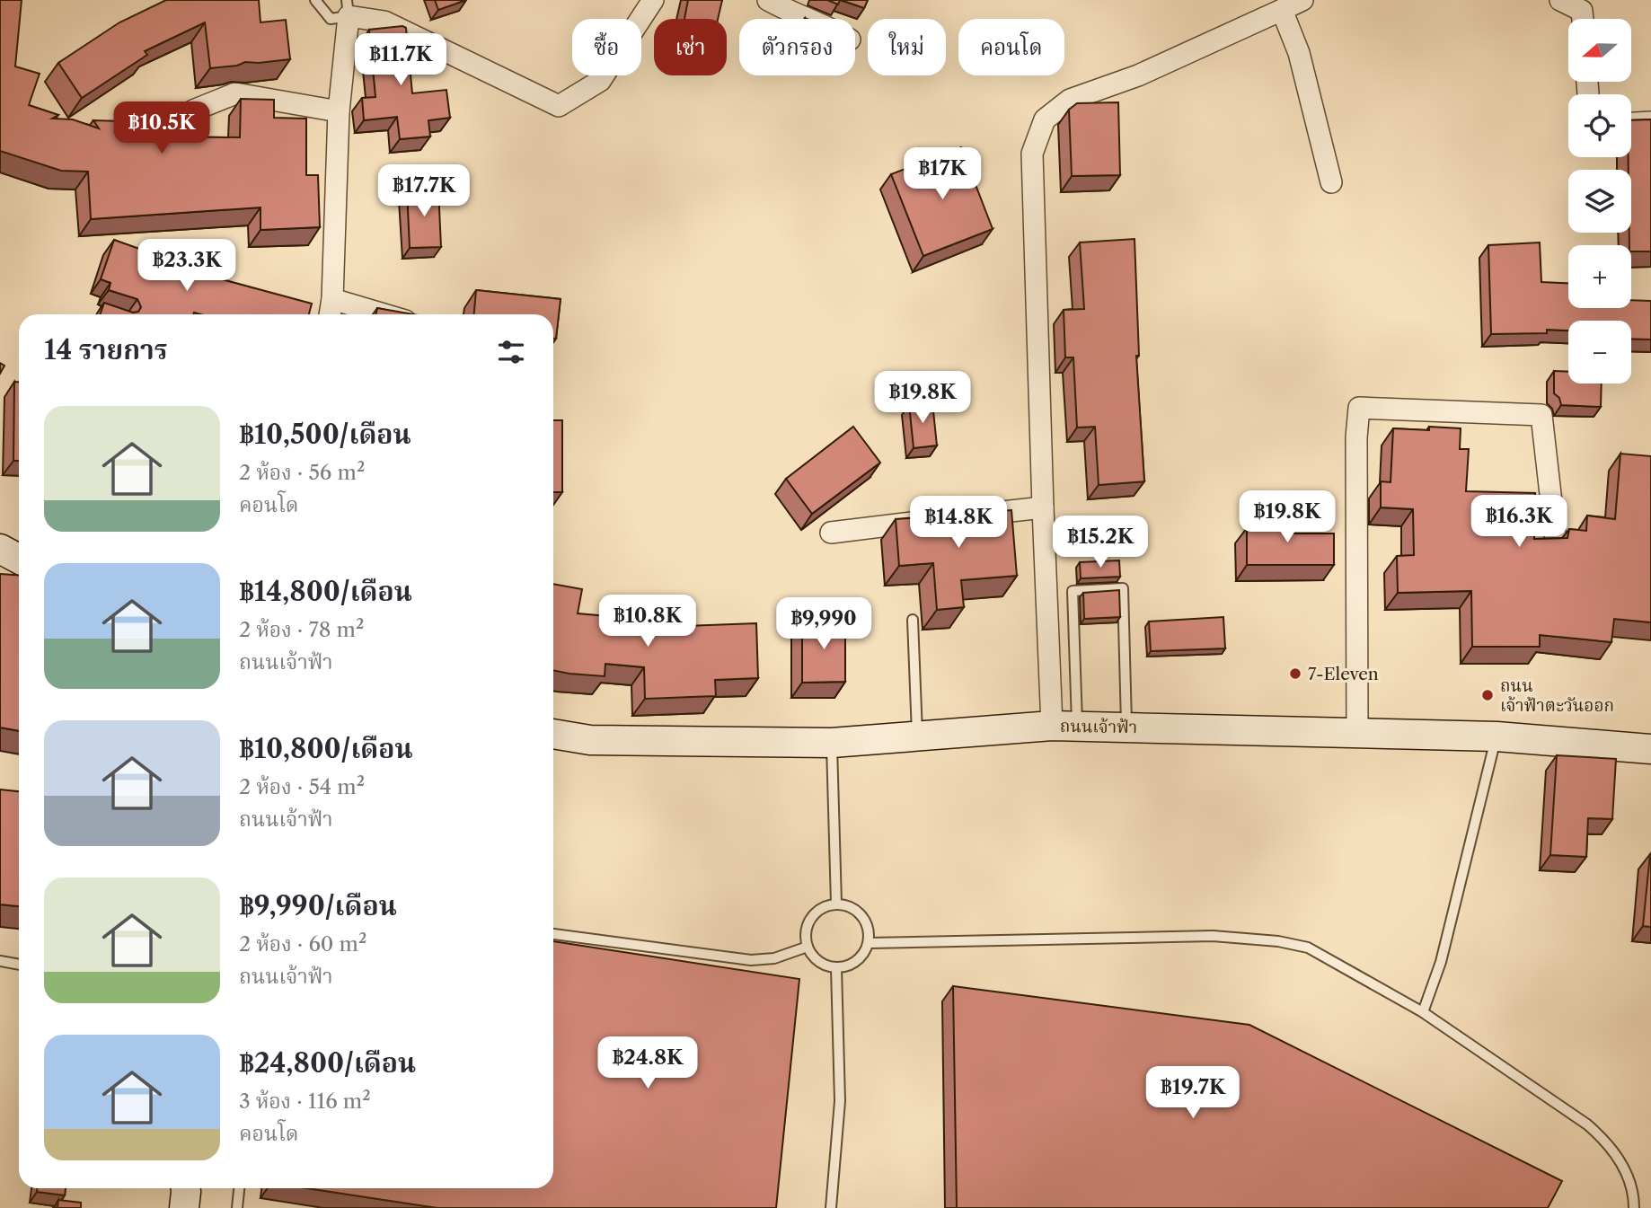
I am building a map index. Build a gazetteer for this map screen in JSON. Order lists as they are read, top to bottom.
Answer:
{
  "streets": {
    "main road": ["ถนนเจ้าฟ้า"]
  },
  "places": ["7-Eleven", "ถนน เจ้าฟ้าตะวันออก"],
  "north": "left",
  "page": {
    "map_buttons": ["+", "−"],
    "chip": [
      "ซื้อ",
      "เช่า",
      "ตัวกรอง",
      "ใหม่",
      "คอนโด"
    ],
    "price": [
      "฿11.7K",
      "฿10.5K",
      "฿17K",
      "฿17.7K",
      "฿23.3K",
      "฿19.8K",
      "฿19.8K",
      "฿16.3K",
      "฿14.8K",
      "฿15.2K",
      "฿10.8K",
      "฿9,990",
      "฿24.8K",
      "฿19.7K"
    ],
    "heading": "14 รายการ",
    "list": [
      {
        "name": "฿10,500/เดือน",
        "note": "2 ห้อง · 56 m² · คอนโด"
      },
      {
        "name": "฿14,800/เดือน",
        "note": "2 ห้อง · 78 m² · ถนนเจ้าฟ้า"
      },
      {
        "name": "฿10,800/เดือน",
        "note": "2 ห้อง · 54 m² · ถนนเจ้าฟ้า"
      },
      {
        "name": "฿9,990/เดือน",
        "note": "2 ห้อง · 60 m² · ถนนเจ้าฟ้า"
      },
      {
        "name": "฿24,800/เดือน",
        "note": "3 ห้อง · 116 m² · คอนโด"
      }
    ]
  }
}
